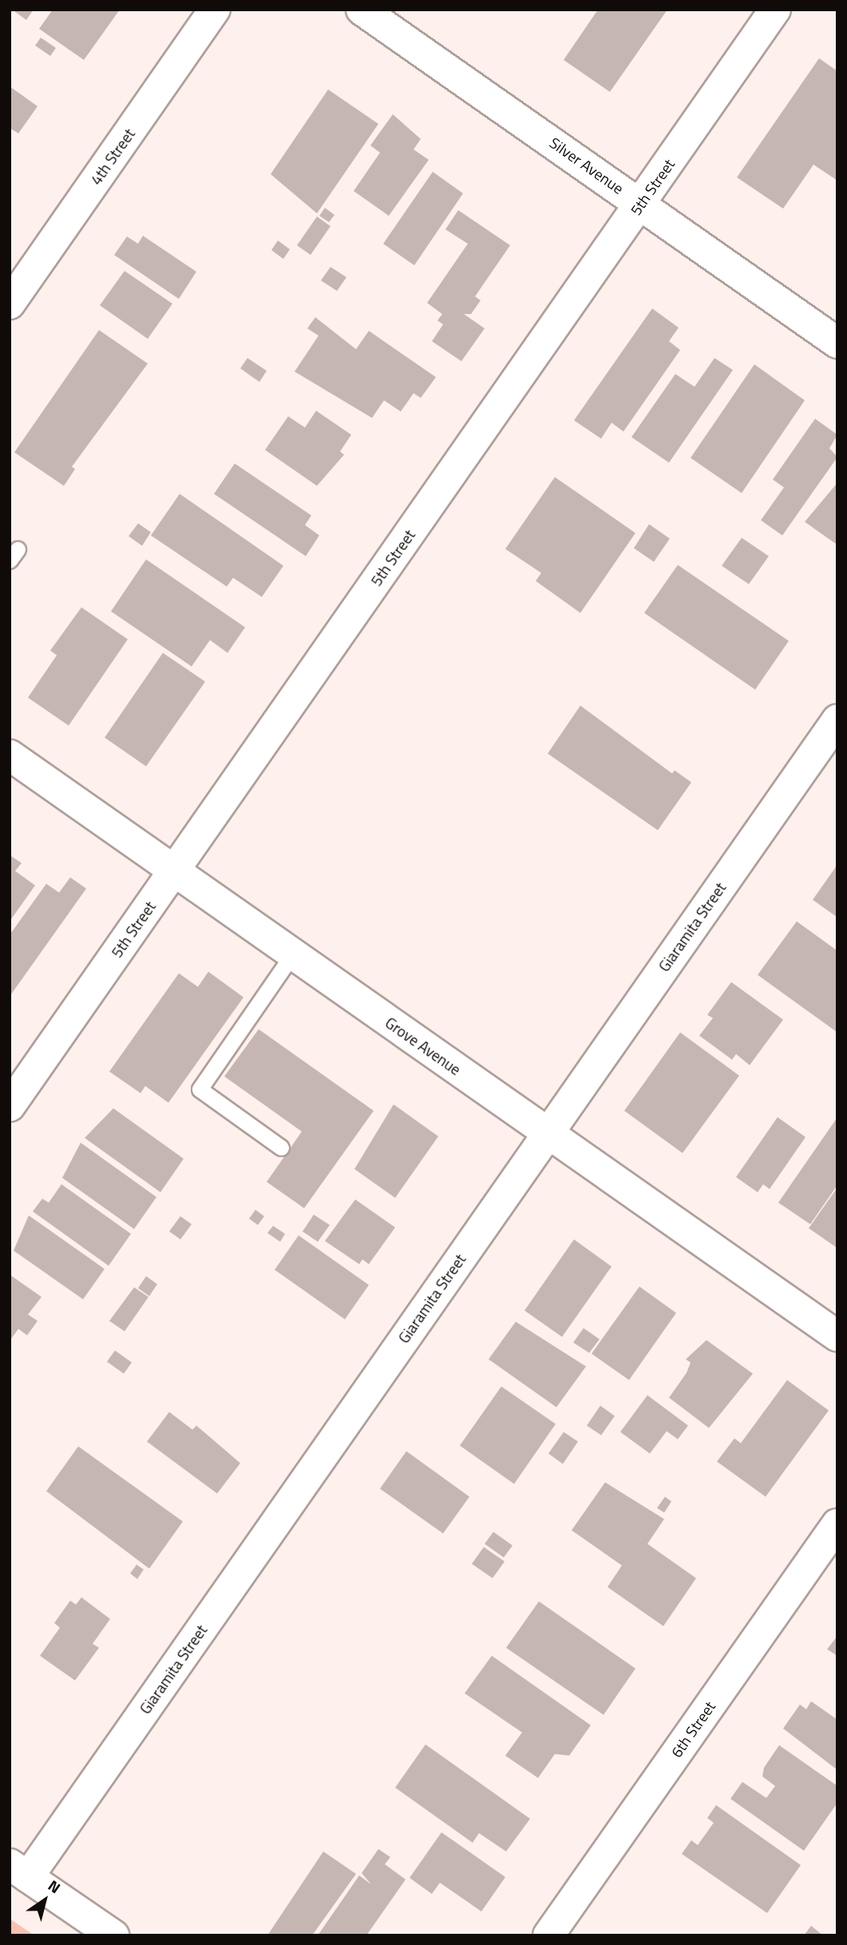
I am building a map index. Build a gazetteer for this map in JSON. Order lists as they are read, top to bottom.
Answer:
{
  "streets": {
    "street": [
      "4th Street",
      "Silver Avenue",
      "5th Street",
      "Giaramita Street",
      "Grove Avenue",
      "6th Street"
    ]
  },
  "crossings": [
    ["Silver Avenue", "5th Street"],
    ["5th Street", "Grove Avenue"],
    ["Giaramita Street", "Grove Avenue"]
  ],
  "north": "top right"
}
